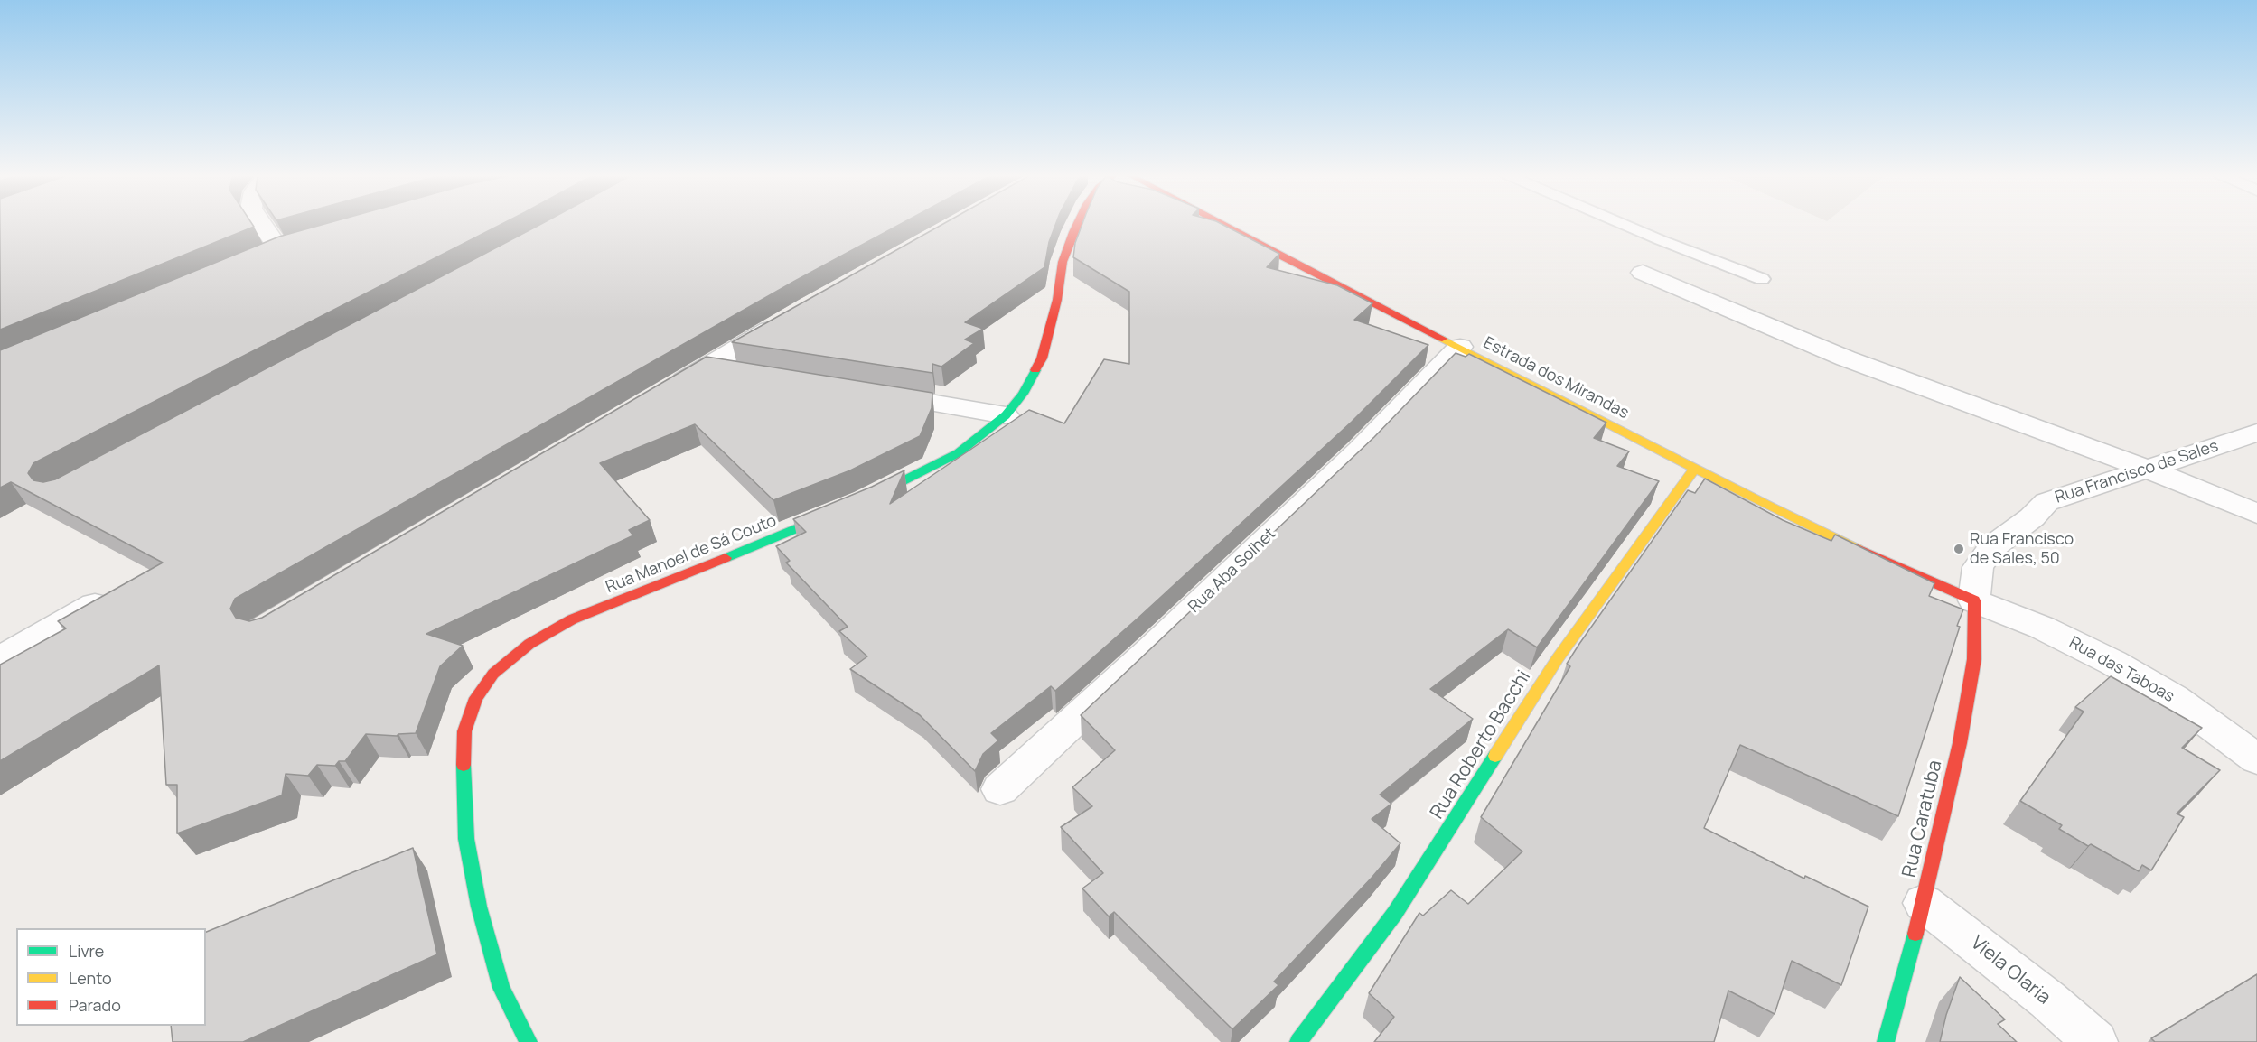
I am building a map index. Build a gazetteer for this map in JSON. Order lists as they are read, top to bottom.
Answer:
{
  "streets": {
    "street": [
      "Estrada dos Mirandas",
      "Rua Francisco de Sales",
      "Rua Manoel de Sá Couto",
      "Rua Aba Soihet",
      "Rua das Taboas",
      "Rua Roberto Bacchi",
      "Rua Caratuba",
      "Viela Olaria"
    ]
  },
  "crossings": [
    ["Estrada dos Mirandas", "Rua Francisco de Sales"],
    ["Estrada dos Mirandas", "Rua Aba Soihet"],
    ["Estrada dos Mirandas", "Rua das Taboas"],
    ["Estrada dos Mirandas", "Rua Roberto Bacchi"],
    ["Estrada dos Mirandas", "Rua Caratuba"],
    ["Rua Francisco de Sales", "Rua das Taboas"],
    ["Rua Francisco de Sales", "Rua Caratuba"],
    ["Rua das Taboas", "Rua Caratuba"],
    ["Rua Caratuba", "Viela Olaria"]
  ],
  "places": ["Rua Francisco de Sales, 50"],
  "legend": ["Livre", "Lento", "Parado"]
}
